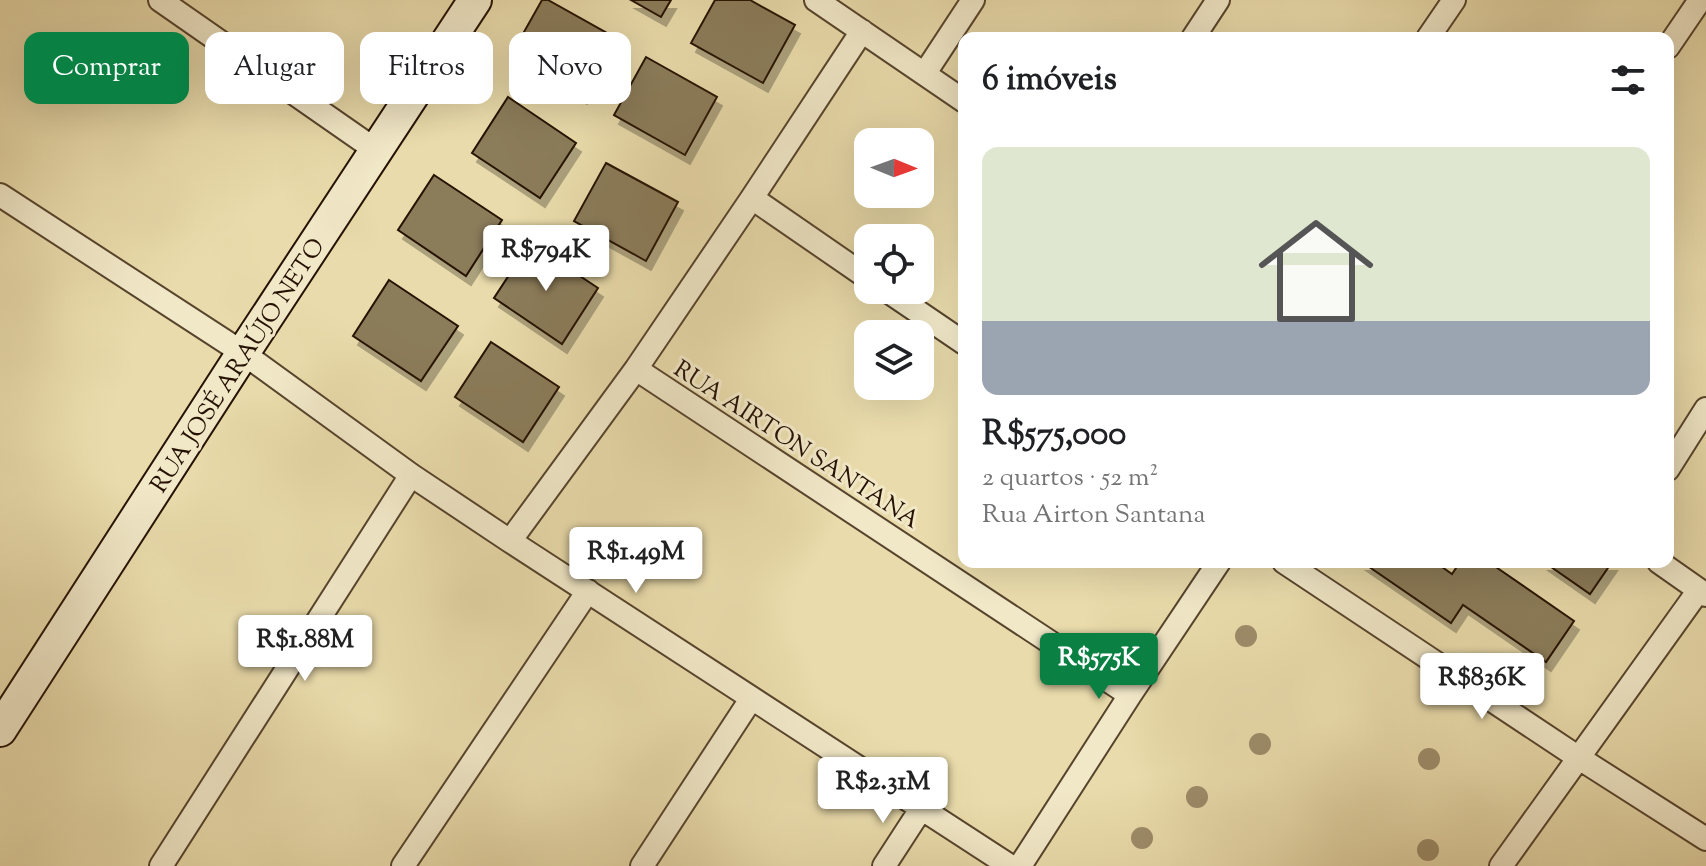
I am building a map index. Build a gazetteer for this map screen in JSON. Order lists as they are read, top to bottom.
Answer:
{
  "streets": {
    "street": ["RUA JOSÉ ARAÚJO NETO", "RUA AIRTON SANTANA"]
  },
  "north": "right",
  "page": {
    "chip": [
      "Comprar",
      "Alugar",
      "Filtros",
      "Novo"
    ],
    "heading": "6 imóveis",
    "list": [
      {
        "name": "R$575,000",
        "note": "2 quartos · 52 m² · Rua Airton Santana"
      }
    ],
    "price": [
      "R$794K",
      "R$1.49M",
      "R$1.88M",
      "R$575K",
      "R$836K",
      "R$2.31M"
    ]
  }
}
